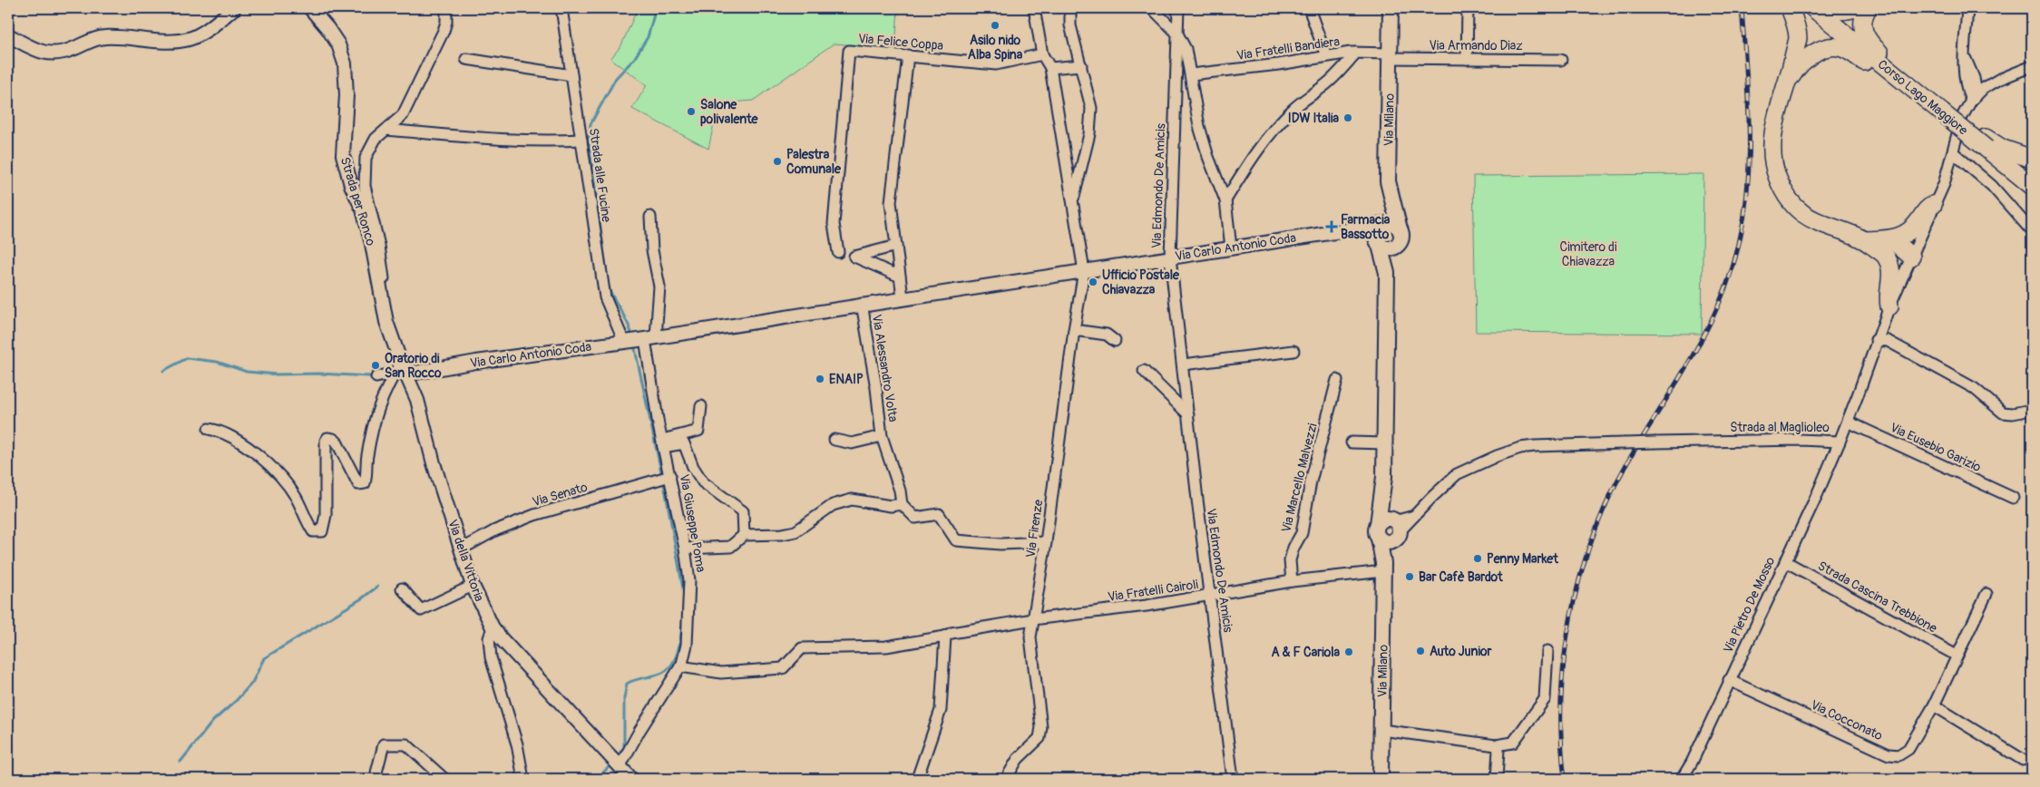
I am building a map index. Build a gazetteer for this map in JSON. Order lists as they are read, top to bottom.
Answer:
{
  "streets": {
    "highway": ["Corso Lago Maggiore"],
    "main road": ["Via Milano"],
    "street": [
      "Via Felice Coppa",
      "Via Armando Diaz",
      "Via Fratelli Bandiera",
      "Strada alle Fucine",
      "Via Edmondo De Amicis",
      "Strada per Ronco",
      "Via Carlo Antonio Coda",
      "Via Alessandro Volta",
      "Strada al Maglioleo",
      "Via Eusebio Garizio",
      "Via Marcello Malvezzi",
      "Via Senato",
      "Via Giuseppe Poma",
      "Via Firenze",
      "Via della Vittoria",
      "Via Fratelli Cairoli",
      "Strada Cascina Trebbione",
      "Via Pietro De Mosso",
      "Via Cocconato"
    ]
  },
  "crossings": [
    ["Via Armando Diaz", "Via Fratelli Bandiera"],
    ["Via Armando Diaz", "Via Milano"],
    ["Via Fratelli Bandiera", "Via Milano"],
    ["Via Milano", "Via Carlo Antonio Coda"],
    ["Via Milano", "Strada al Maglioleo"],
    ["Via Milano", "Via Fratelli Cairoli"],
    ["Strada alle Fucine", "Via Carlo Antonio Coda"],
    ["Via Edmondo De Amicis", "Via Carlo Antonio Coda"],
    ["Via Edmondo De Amicis", "Via Fratelli Cairoli"],
    ["Strada per Ronco", "Via Carlo Antonio Coda"],
    ["Strada per Ronco", "Via della Vittoria"],
    ["Via Carlo Antonio Coda", "Via Alessandro Volta"],
    ["Via Carlo Antonio Coda", "Via Giuseppe Poma"],
    ["Via Carlo Antonio Coda", "Via Firenze"],
    ["Via Carlo Antonio Coda", "Via della Vittoria"],
    ["Strada al Maglioleo", "Via Eusebio Garizio"],
    ["Strada al Maglioleo", "Via Pietro De Mosso"],
    ["Via Marcello Malvezzi", "Via Fratelli Cairoli"],
    ["Via Senato", "Via Giuseppe Poma"],
    ["Via Senato", "Via della Vittoria"],
    ["Via Giuseppe Poma", "Via della Vittoria"],
    ["Via Giuseppe Poma", "Via Fratelli Cairoli"],
    ["Via Firenze", "Via Fratelli Cairoli"],
    ["Strada Cascina Trebbione", "Via Pietro De Mosso"],
    ["Via Pietro De Mosso", "Via Cocconato"]
  ],
  "parks": ["Cimitero di Chiavazza"],
  "places": {
    "other": [
      "Asilo nido Alba Spina",
      "Salone polivalente",
      "IDW Italia",
      "Palestra Comunale",
      "Ufficio Postale Chiavazza",
      "Oratorio di San Rocco",
      "ENAIP",
      "Penny Market",
      "Bar Cafè Bardot",
      "Auto Junior",
      "A & F Cariola"
    ],
    "health": ["Farmacia Bassotto"]
  }
}
